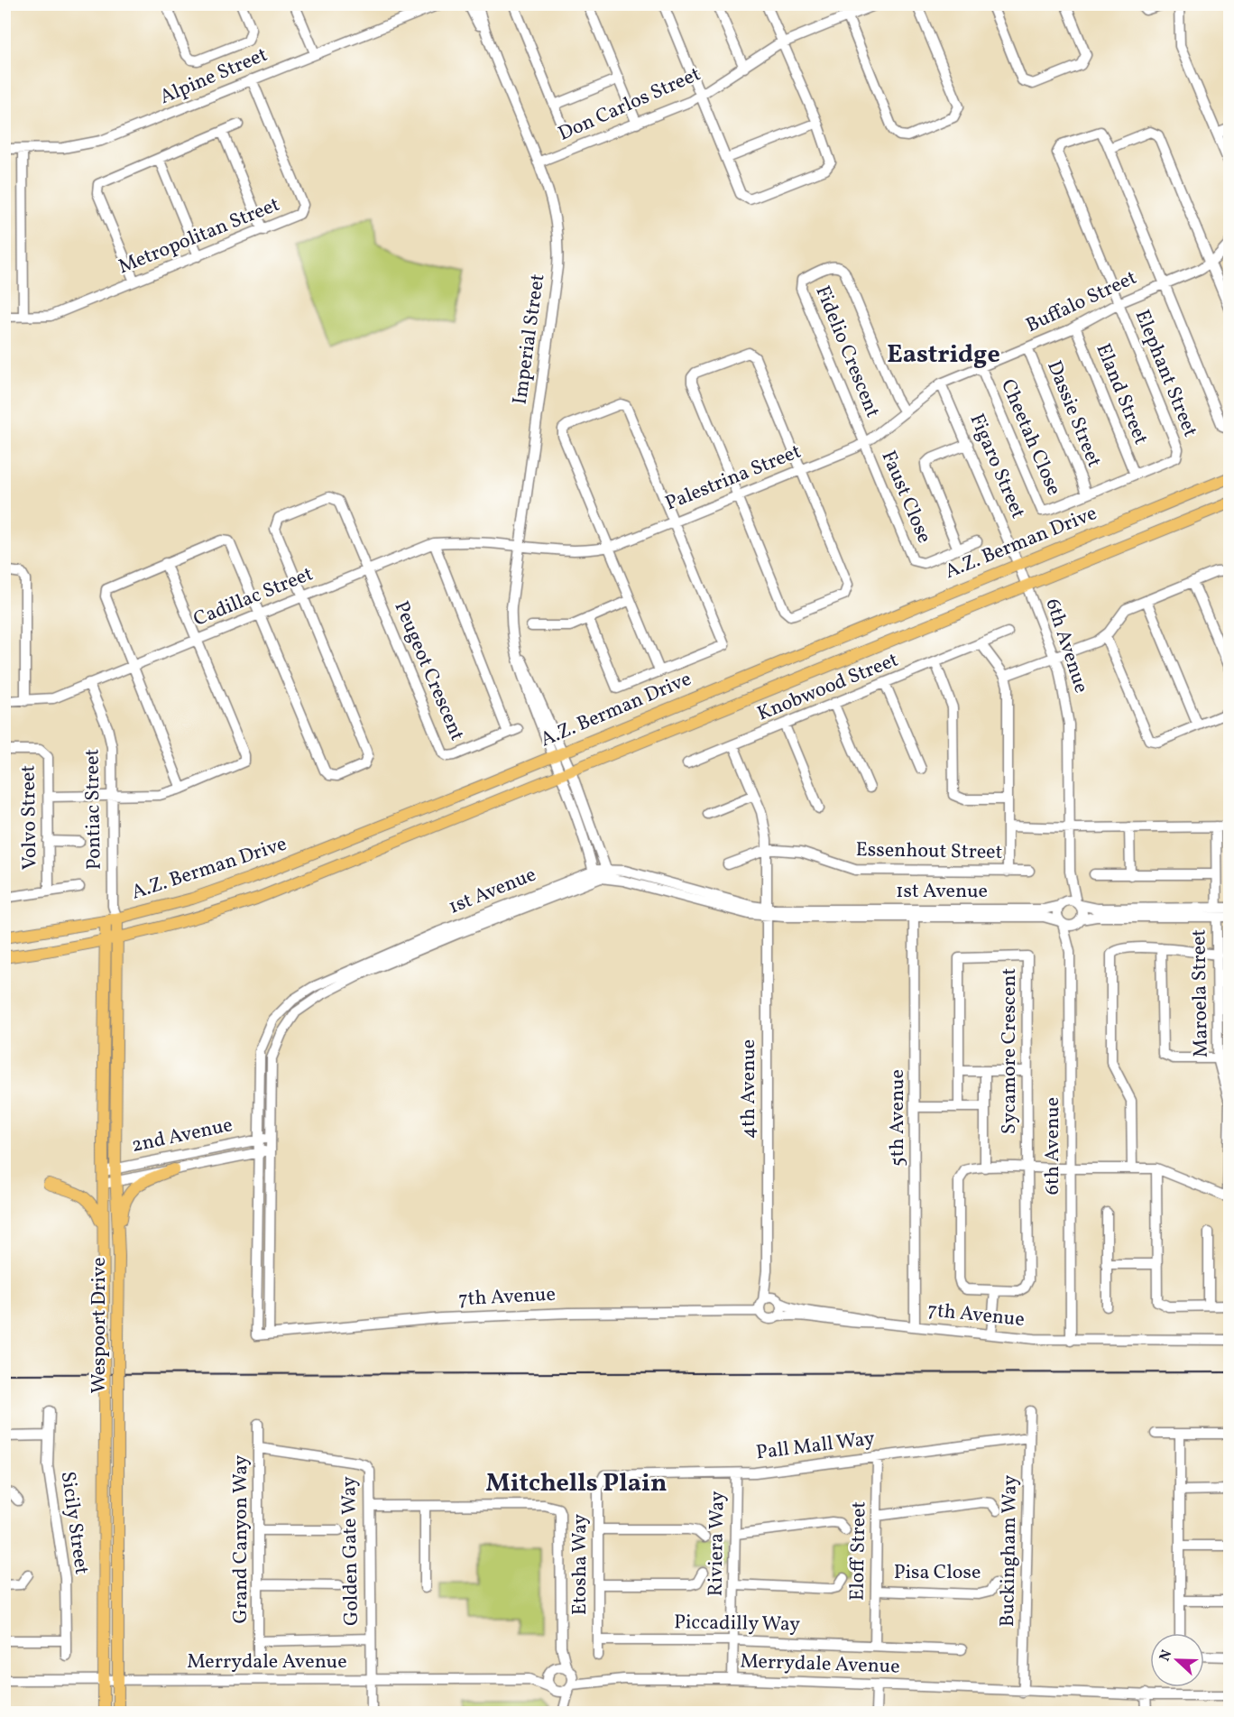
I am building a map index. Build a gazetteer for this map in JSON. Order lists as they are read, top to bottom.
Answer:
{
  "streets": {
    "main road": ["A.Z. Berman Drive", "Wespoort Drive"],
    "street": [
      "Alpine Street",
      "Don Carlos Street",
      "Metropolitan Street",
      "Buffalo Street",
      "Imperial Street",
      "Fidelio Crescent",
      "Elephant Street",
      "Eland Street",
      "Dassie Street",
      "Cheetah Close",
      "Figaro Street",
      "Palestrina Street",
      "Faust Close",
      "Cadillac Street",
      "6th Avenue",
      "Peugeot Crescent",
      "Knobwood Street",
      "Pontiac Street",
      "Volvo Street",
      "Essenhout Street",
      "1st Avenue",
      "Maroela Street",
      "Sycamore Crescent",
      "4th Avenue",
      "5th Avenue",
      "2nd Avenue",
      "7th Avenue",
      "Pall Mall Way",
      "Sicily Street",
      "Grand Canyon Way",
      "Riviera Way",
      "Golden Gate Way",
      "Eloff Street",
      "Buckingham Way",
      "Etosha Way",
      "Pisa Close",
      "Piccadilly Way",
      "Merrydale Avenue"
    ]
  },
  "crossings": [
    ["Alpine Street", "Metropolitan Street"],
    ["Don Carlos Street", "Imperial Street"],
    ["Buffalo Street", "Elephant Street"],
    ["Buffalo Street", "Eland Street"],
    ["Buffalo Street", "Dassie Street"],
    ["Buffalo Street", "Cheetah Close"],
    ["Buffalo Street", "Figaro Street"],
    ["Buffalo Street", "Palestrina Street"],
    ["Imperial Street", "Palestrina Street"],
    ["Imperial Street", "A.Z. Berman Drive"],
    ["Imperial Street", "Cadillac Street"],
    ["Fidelio Crescent", "Palestrina Street"],
    ["Fidelio Crescent", "Faust Close"],
    ["Elephant Street", "Eland Street"],
    ["Elephant Street", "Dassie Street"],
    ["Elephant Street", "Cheetah Close"],
    ["Dassie Street", "Cheetah Close"],
    ["Figaro Street", "Palestrina Street"],
    ["Figaro Street", "A.Z. Berman Drive"],
    ["Figaro Street", "6th Avenue"],
    ["Palestrina Street", "Faust Close"],
    ["Palestrina Street", "Cadillac Street"],
    ["A.Z. Berman Drive", "6th Avenue"],
    ["A.Z. Berman Drive", "Pontiac Street"],
    ["A.Z. Berman Drive", "Wespoort Drive"],
    ["Cadillac Street", "Peugeot Crescent"],
    ["Cadillac Street", "Pontiac Street"],
    ["6th Avenue", "1st Avenue"],
    ["6th Avenue", "7th Avenue"],
    ["Knobwood Street", "4th Avenue"],
    ["Pontiac Street", "Wespoort Drive"],
    ["Essenhout Street", "4th Avenue"],
    ["1st Avenue", "4th Avenue"],
    ["1st Avenue", "5th Avenue"],
    ["1st Avenue", "2nd Avenue"],
    ["1st Avenue", "7th Avenue"],
    ["4th Avenue", "7th Avenue"],
    ["5th Avenue", "7th Avenue"],
    ["2nd Avenue", "Wespoort Drive"],
    ["Wespoort Drive", "Merrydale Avenue"],
    ["Pall Mall Way", "Riviera Way"],
    ["Pall Mall Way", "Eloff Street"],
    ["Pall Mall Way", "Buckingham Way"],
    ["Pall Mall Way", "Etosha Way"],
    ["Grand Canyon Way", "Golden Gate Way"],
    ["Riviera Way", "Piccadilly Way"],
    ["Riviera Way", "Merrydale Avenue"],
    ["Golden Gate Way", "Merrydale Avenue"],
    ["Eloff Street", "Pisa Close"],
    ["Eloff Street", "Piccadilly Way"],
    ["Buckingham Way", "Merrydale Avenue"],
    ["Etosha Way", "Piccadilly Way"]
  ],
  "districts": ["Eastridge", "Mitchells Plain"],
  "north": "left"
}
